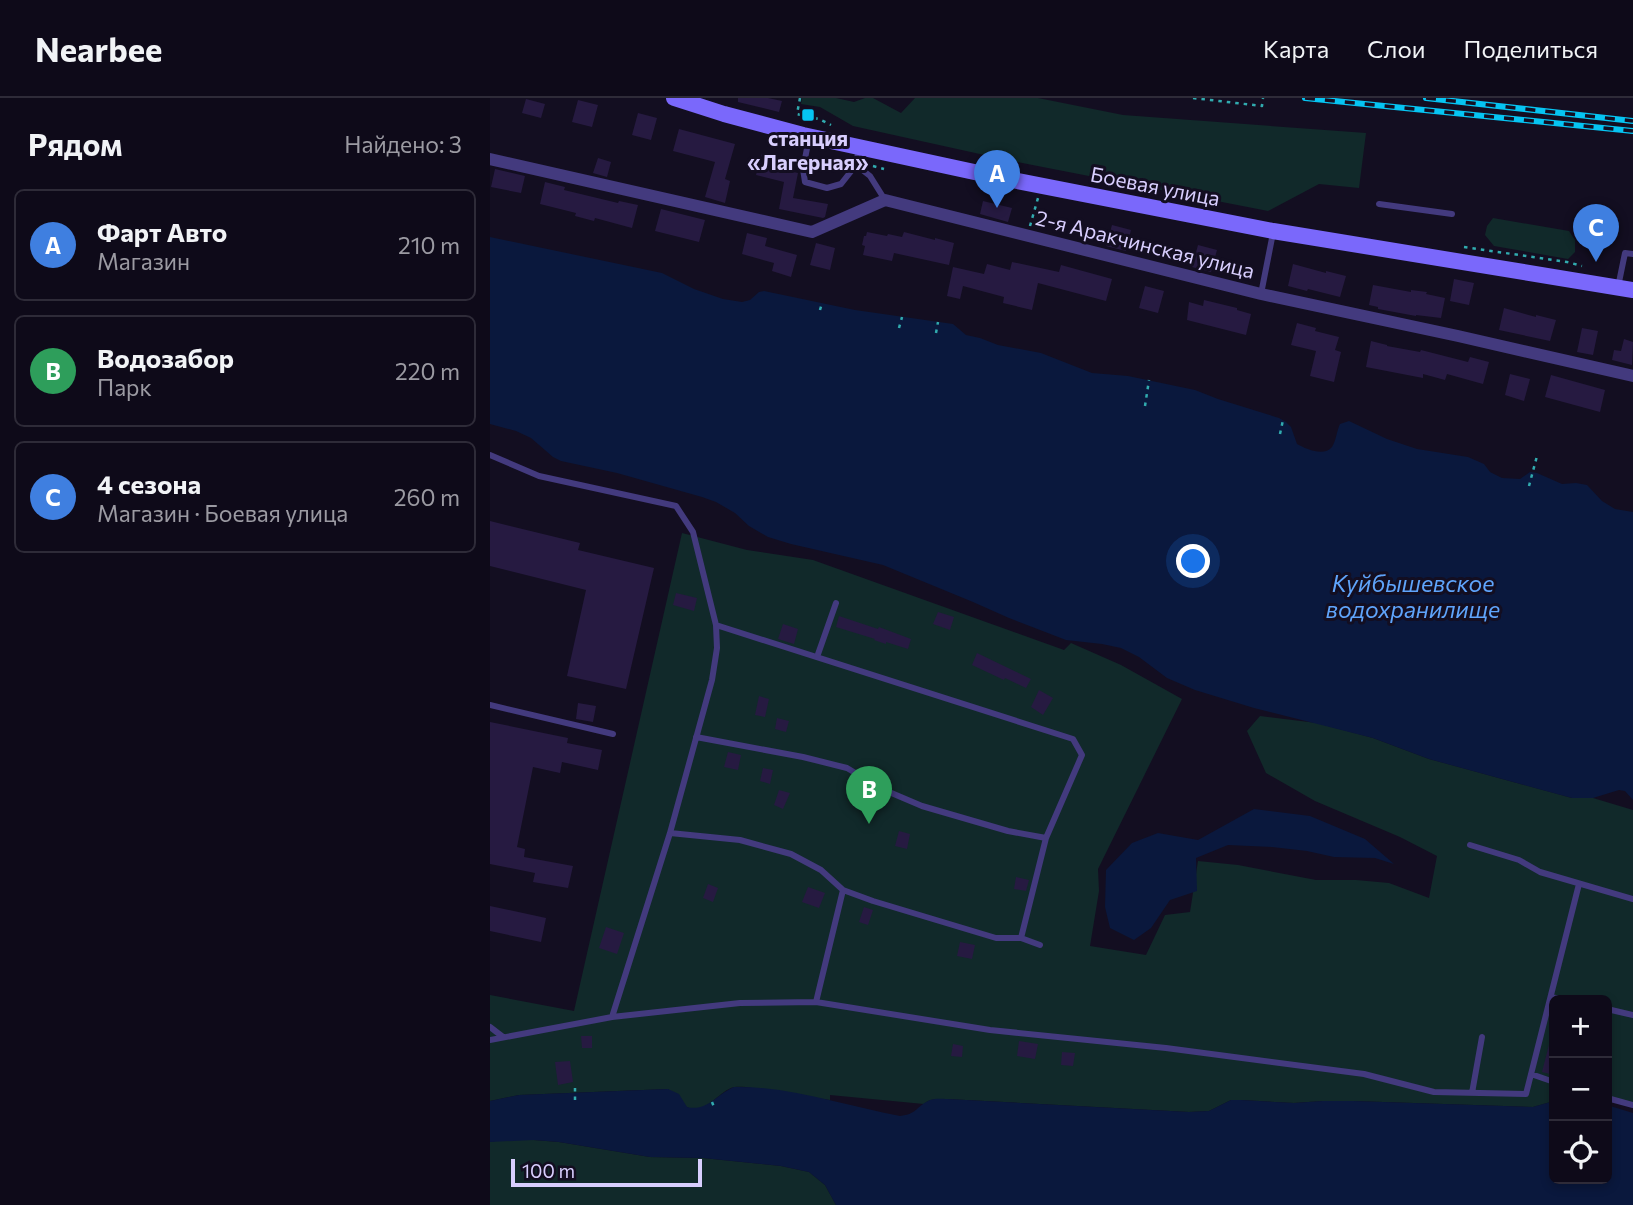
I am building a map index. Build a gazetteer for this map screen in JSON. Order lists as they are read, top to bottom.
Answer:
{
  "streets": {
    "main road": ["Боевая улица"],
    "street": ["2-я Аракчинская улица"]
  },
  "water": ["Куйбышевское водохранилище"],
  "places": {
    "transit": ["станция «Лагерная»"]
  },
  "scale_bar": "100 m",
  "page": {
    "header": "Nearbee",
    "nav": ["Карта", "Слои", "Поделиться"],
    "heading": ["Рядом", "Найдено: 3"],
    "pins": ["A", "C", "B"],
    "list": [
      {
        "mark": "A",
        "name": "Фарт Авто",
        "note": "Магазин",
        "value": "210 m"
      },
      {
        "mark": "B",
        "name": "Водозабор",
        "note": "Парк",
        "value": "220 m"
      },
      {
        "mark": "C",
        "name": "4 сезона",
        "note": "Магазин · Боевая улица",
        "value": "260 m"
      }
    ],
    "map_buttons": ["+", "−"],
    "scale": "100 m"
  }
}
